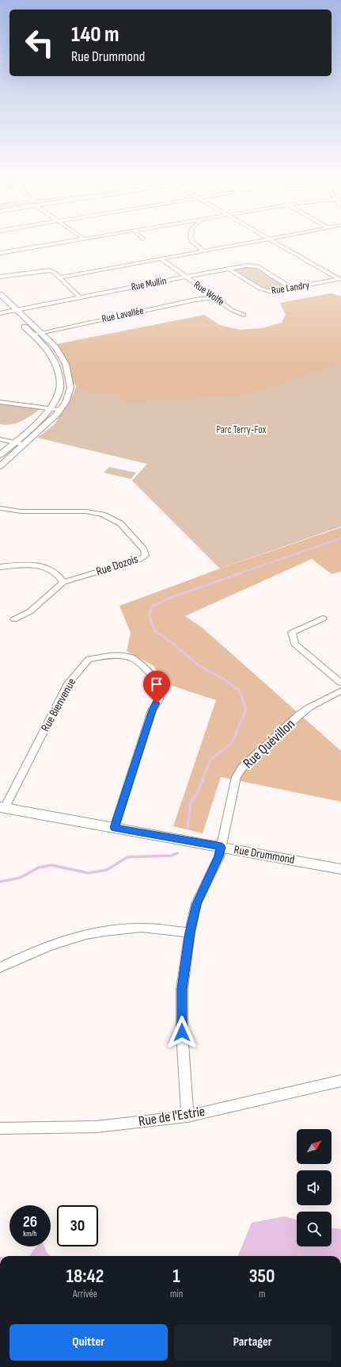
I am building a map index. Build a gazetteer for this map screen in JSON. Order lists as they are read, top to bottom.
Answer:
{
  "streets": {
    "street": [
      "Rue Mullin",
      "Rue Landry",
      "Rue Wolfe",
      "Rue Lavallée",
      "Rue Dozois",
      "Rue Bienvenue",
      "Rue Quévillon",
      "Rue Drummond",
      "Rue de l'Estrie"
    ]
  },
  "crossings": [
    ["Rue Mullin", "Rue Landry"],
    ["Rue Mullin", "Rue Wolfe"],
    ["Rue Wolfe", "Rue Lavallée"],
    ["Rue Bienvenue", "Rue Drummond"],
    ["Rue Quévillon", "Rue Drummond"],
    ["Rue Quévillon", "Rue de l'Estrie"]
  ],
  "parks": ["Parc Terry-Fox"],
  "north": "top right",
  "page": {
    "turn": ["140 m", "Rue Drummond"],
    "speed": "26 km/h",
    "limit": "30",
    "eta": [
      "18:42",
      "Arrivée",
      "1",
      "min",
      "350",
      "m"
    ],
    "buttons": ["Quitter", "Partager"]
  }
}
